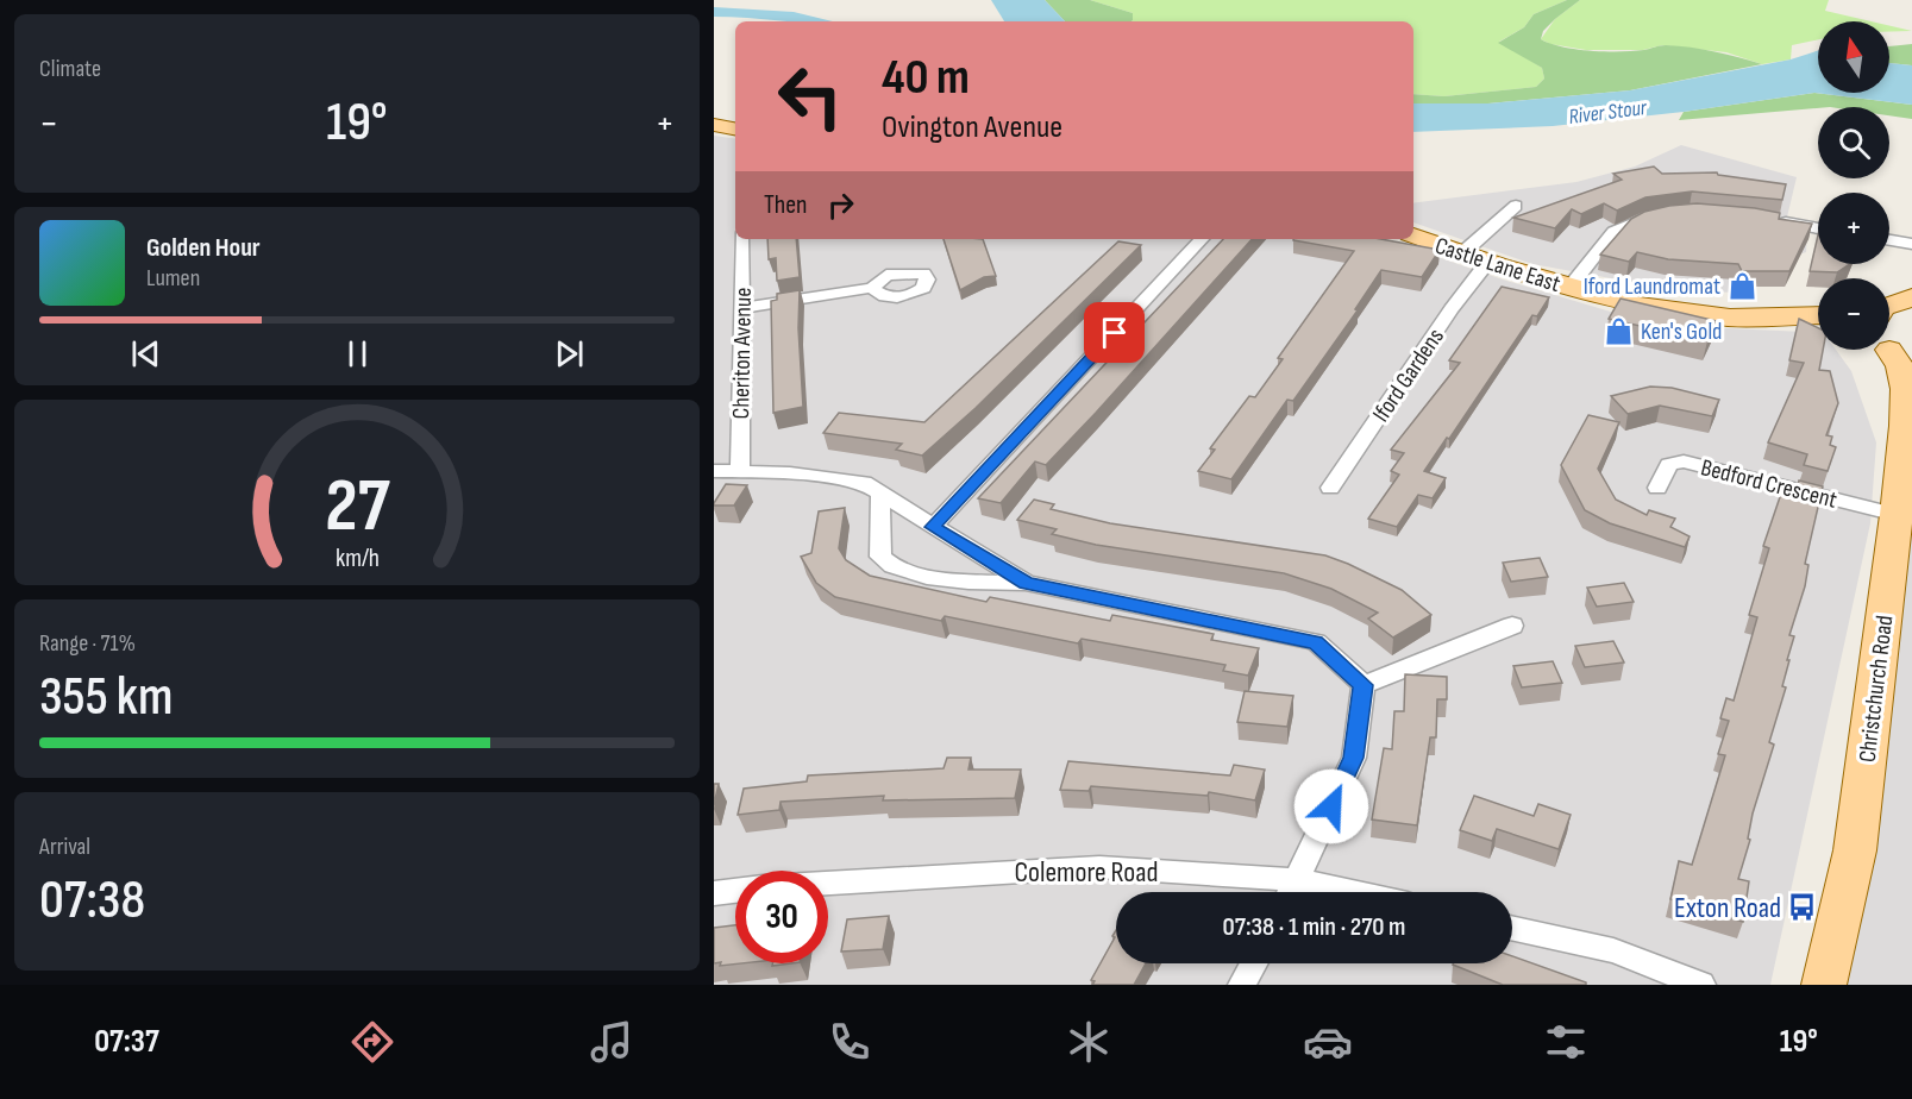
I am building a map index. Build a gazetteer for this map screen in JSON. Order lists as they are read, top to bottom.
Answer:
{
  "streets": {
    "main road": ["Castle Lane East", "Christchurch Road"],
    "street": [
      "Cheriton Avenue",
      "Iford Gardens",
      "Bedford Crescent",
      "Colemore Road"
    ]
  },
  "crossings": [
    ["Castle Lane East", "Iford Gardens"],
    ["Bedford Crescent", "Christchurch Road"]
  ],
  "water": ["River Stour"],
  "places": {
    "shop": ["Iford Laundromat", "Ken's Gold"],
    "bus stop": ["Exton Road"]
  },
  "north": "top",
  "page": {
    "tile": [
      "Climate",
      ["Range · 71%", "355 km"],
      ["Arrival", "07:38"]
    ],
    "map_buttons": ["+", "−"],
    "turn": ["40 m", "Ovington Avenue"],
    "heat": ["−", "19°", "+"],
    "then": "Then",
    "song": ["Golden Hour", "Lumen"],
    "limit": "30",
    "trip": "07:38 · 1 min · 270 m",
    "tabs": ["07:37", "19°"],
    "gauge": ["27", "km/h"]
  }
}
